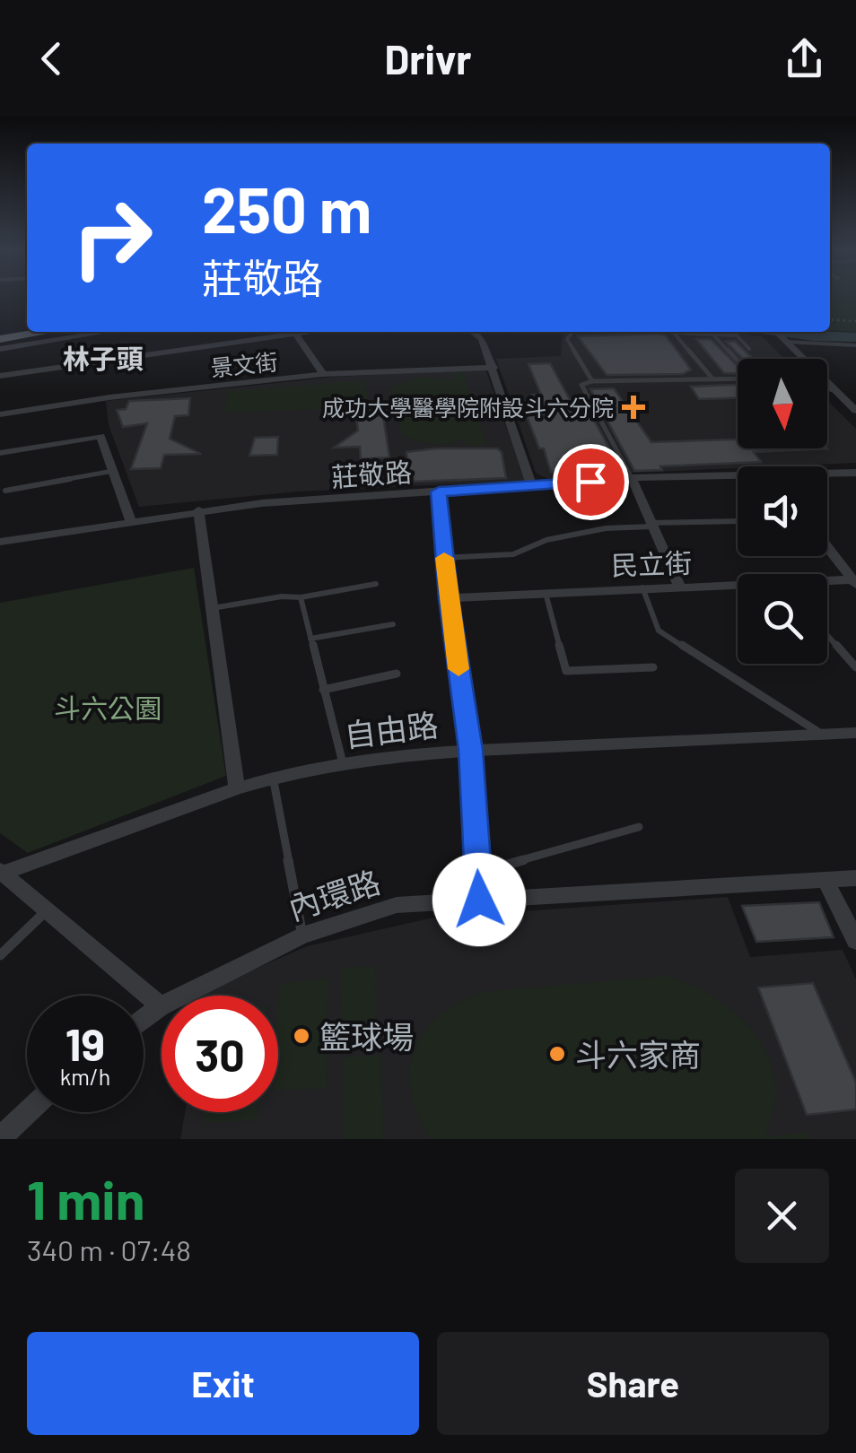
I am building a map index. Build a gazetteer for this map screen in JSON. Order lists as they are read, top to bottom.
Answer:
{
  "streets": {
    "street": [
      "景文街",
      "莊敬路",
      "民立街",
      "自由路",
      "內環路"
    ]
  },
  "districts": ["林子頭"],
  "parks": ["斗六公園"],
  "places": {
    "health": ["成功大學醫學院附設斗六分院"],
    "other": ["籃球場", "斗六家商"]
  },
  "north": "bottom",
  "page": {
    "header": "Drivr",
    "turn": ["250 m", "莊敬路"],
    "speed": "19 km/h",
    "limit": "30",
    "heading": ["1 min", "340 m · 07:48"],
    "buttons": ["Exit", "Share"]
  }
}
